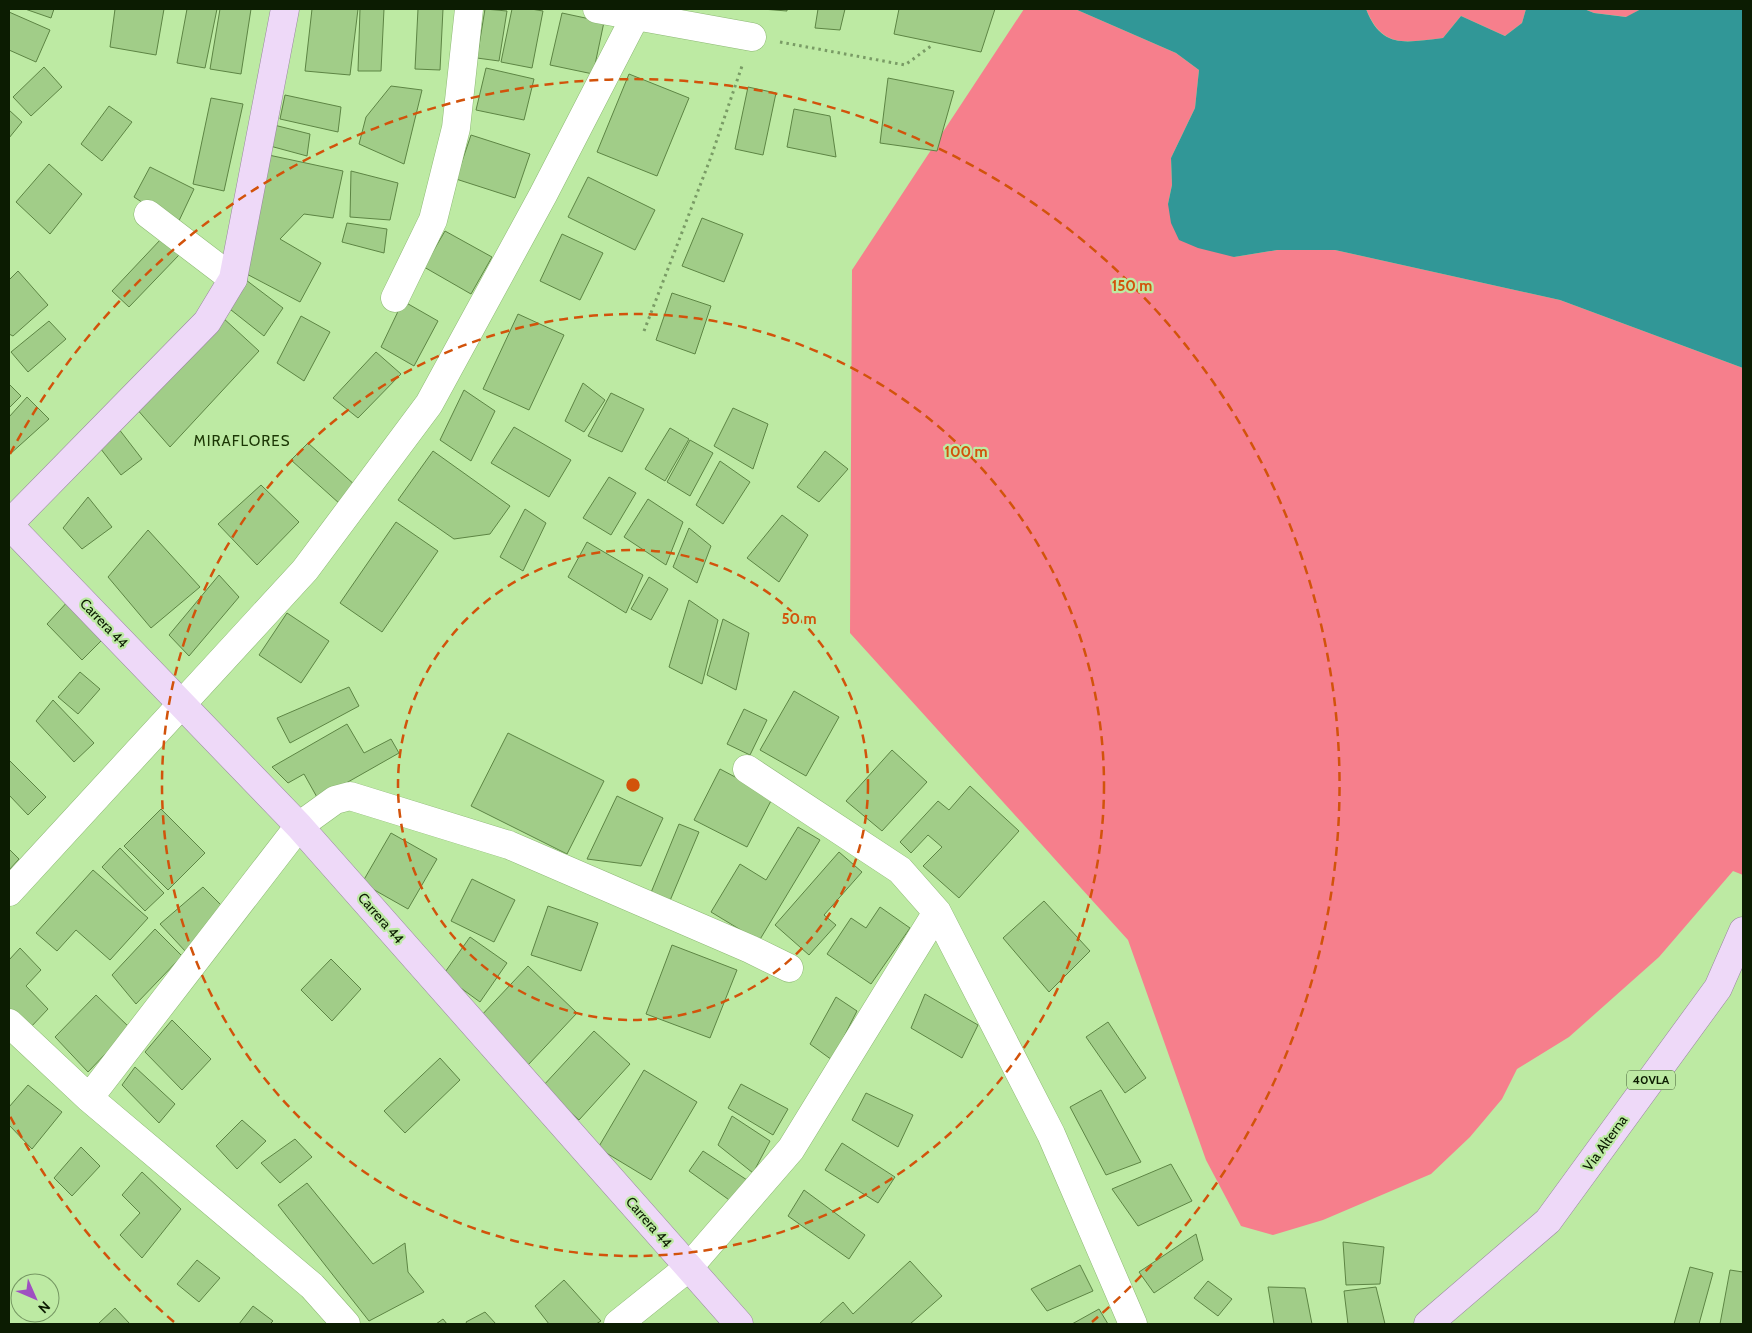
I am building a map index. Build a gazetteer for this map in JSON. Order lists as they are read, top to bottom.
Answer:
{
  "streets": {
    "main road": ["Carrera 44", "40VLA", "Via Alterna"]
  },
  "districts": ["MIRAFLORES"],
  "north": "bottom right",
  "rings": ["150 m", "100 m", "50 m"]
}
